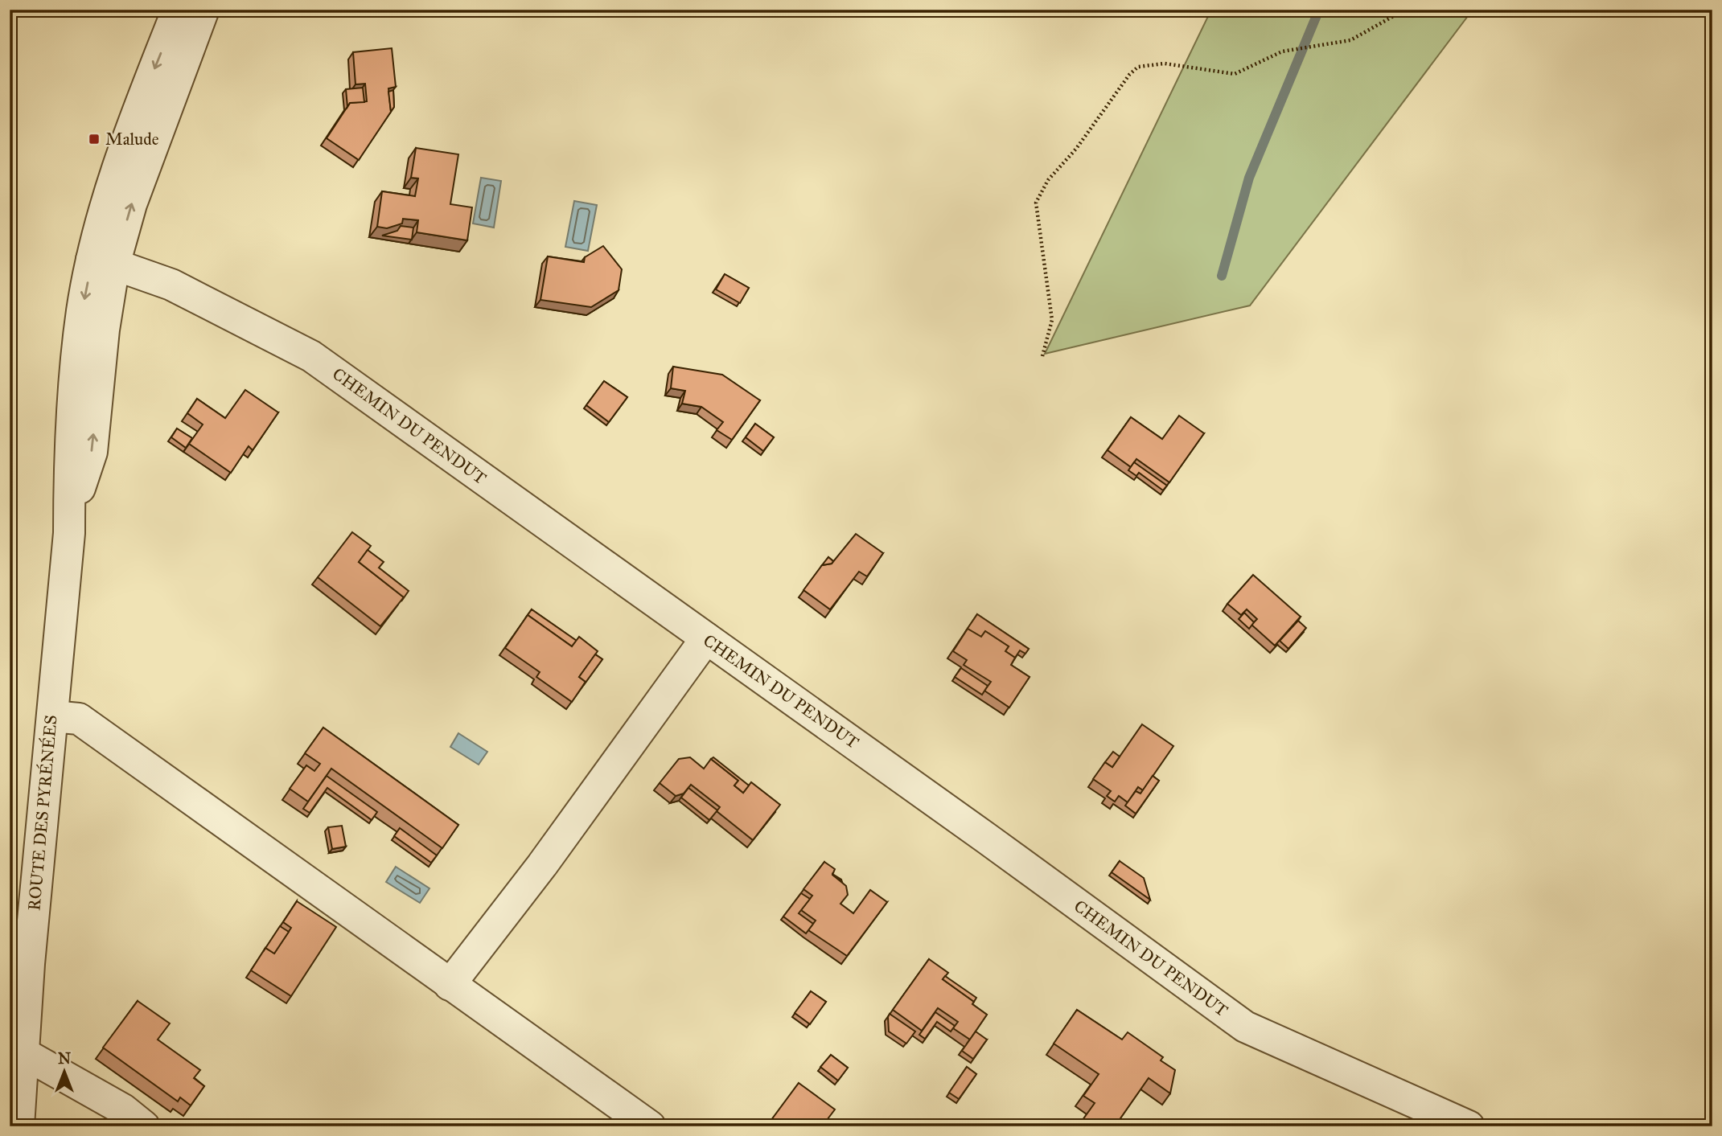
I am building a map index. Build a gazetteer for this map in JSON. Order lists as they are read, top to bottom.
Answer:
{
  "streets": {
    "street": ["CHEMIN DU PENDUT", "ROUTE DES PYRÉNÉES"]
  },
  "crossings": [
    ["CHEMIN DU PENDUT", "ROUTE DES PYRÉNÉES"]
  ],
  "places": {
    "transit": ["Malude"]
  },
  "north": "top"
}
